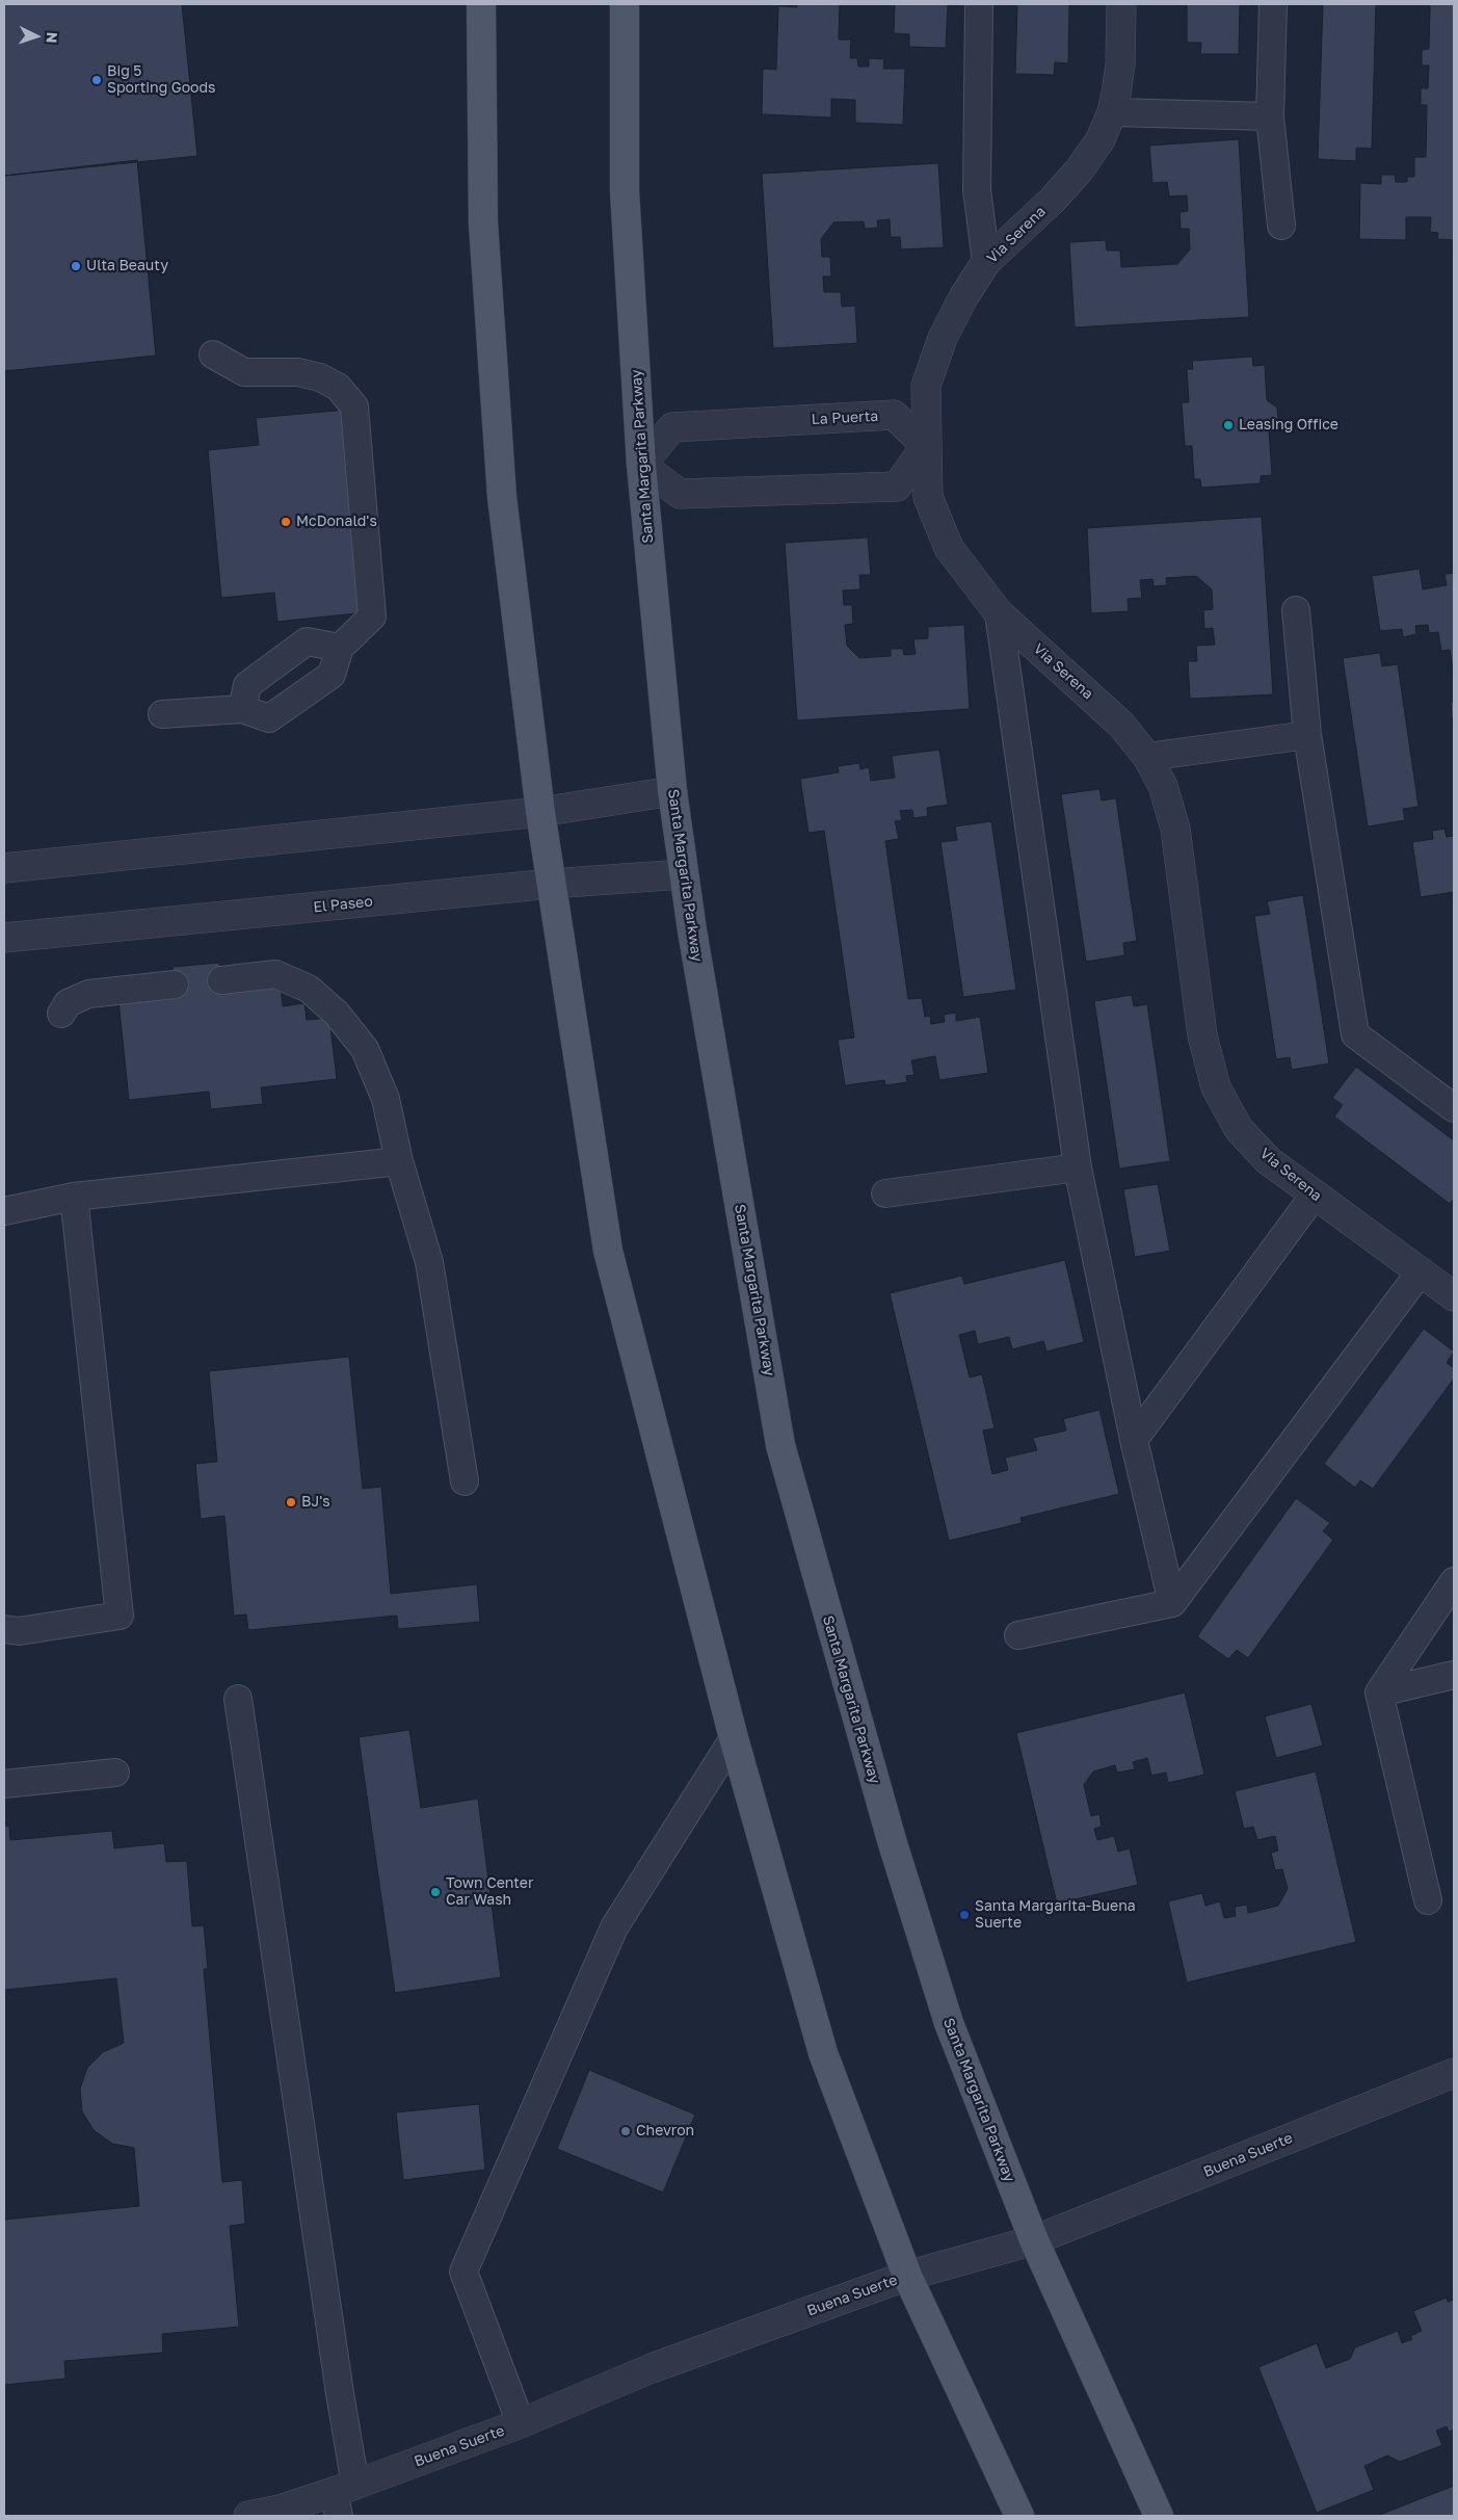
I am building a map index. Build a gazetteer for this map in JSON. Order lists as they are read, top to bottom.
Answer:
{
  "streets": {
    "main road": ["Santa Margarita Parkway"],
    "street": [
      "Via Serena",
      "La Puerta",
      "El Paseo",
      "Buena Suerte"
    ]
  },
  "crossings": [
    ["Via Serena", "La Puerta"],
    ["La Puerta", "Santa Margarita Parkway"],
    ["Santa Margarita Parkway", "El Paseo"],
    ["Santa Margarita Parkway", "Buena Suerte"]
  ],
  "places": [
    "Big 5 Sporting Goods",
    "Ulta Beauty",
    "Leasing Office",
    "McDonald's",
    "BJ's",
    "Town Center Car Wash",
    "Santa Margarita-Buena Suerte",
    "Chevron"
  ],
  "north": "right"
}
